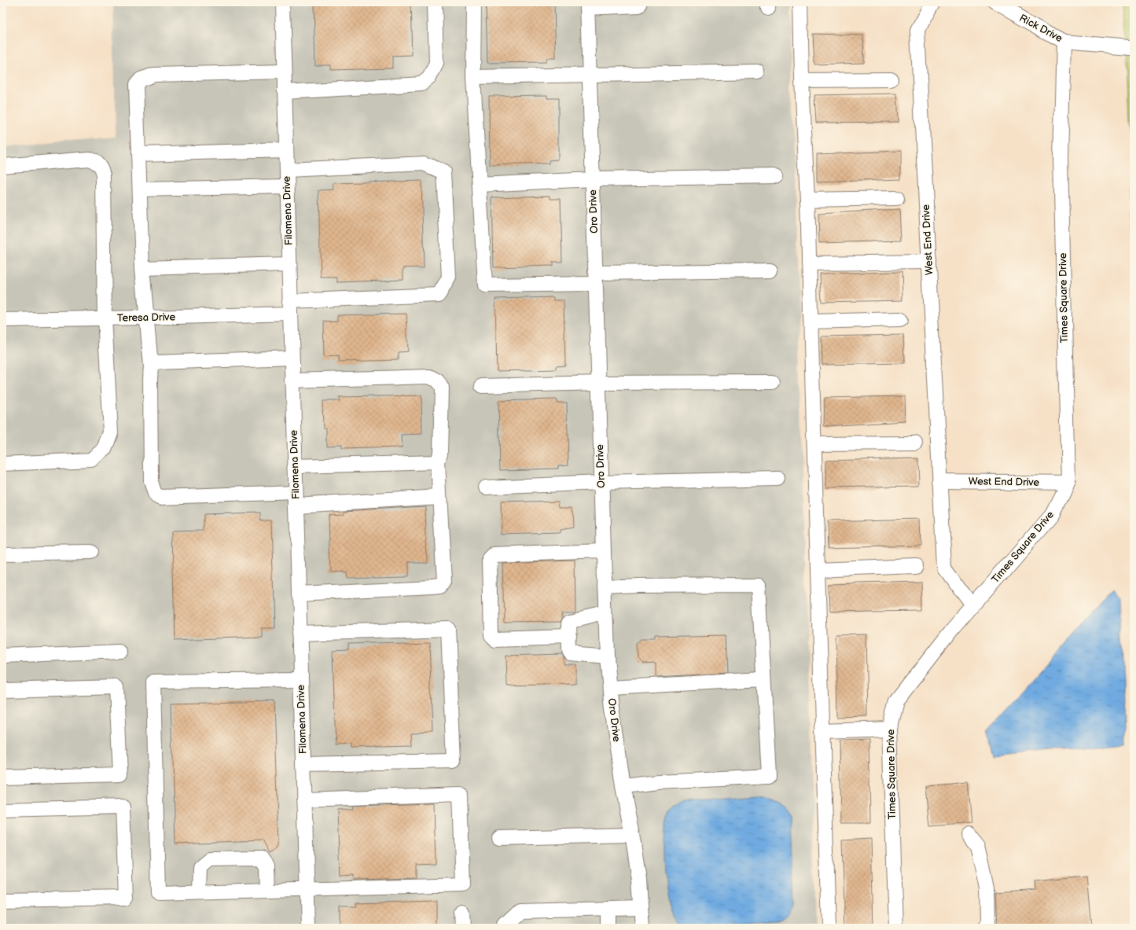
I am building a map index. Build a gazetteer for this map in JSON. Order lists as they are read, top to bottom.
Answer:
{
  "streets": {
    "street": [
      "Rick Drive",
      "Filomena Drive",
      "Oro Drive",
      "West End Drive",
      "Times Square Drive",
      "Teresa Drive"
    ]
  },
  "crossings": [
    ["Rick Drive", "Times Square Drive"],
    ["Filomena Drive", "Teresa Drive"],
    ["West End Drive", "Times Square Drive"]
  ]
}
